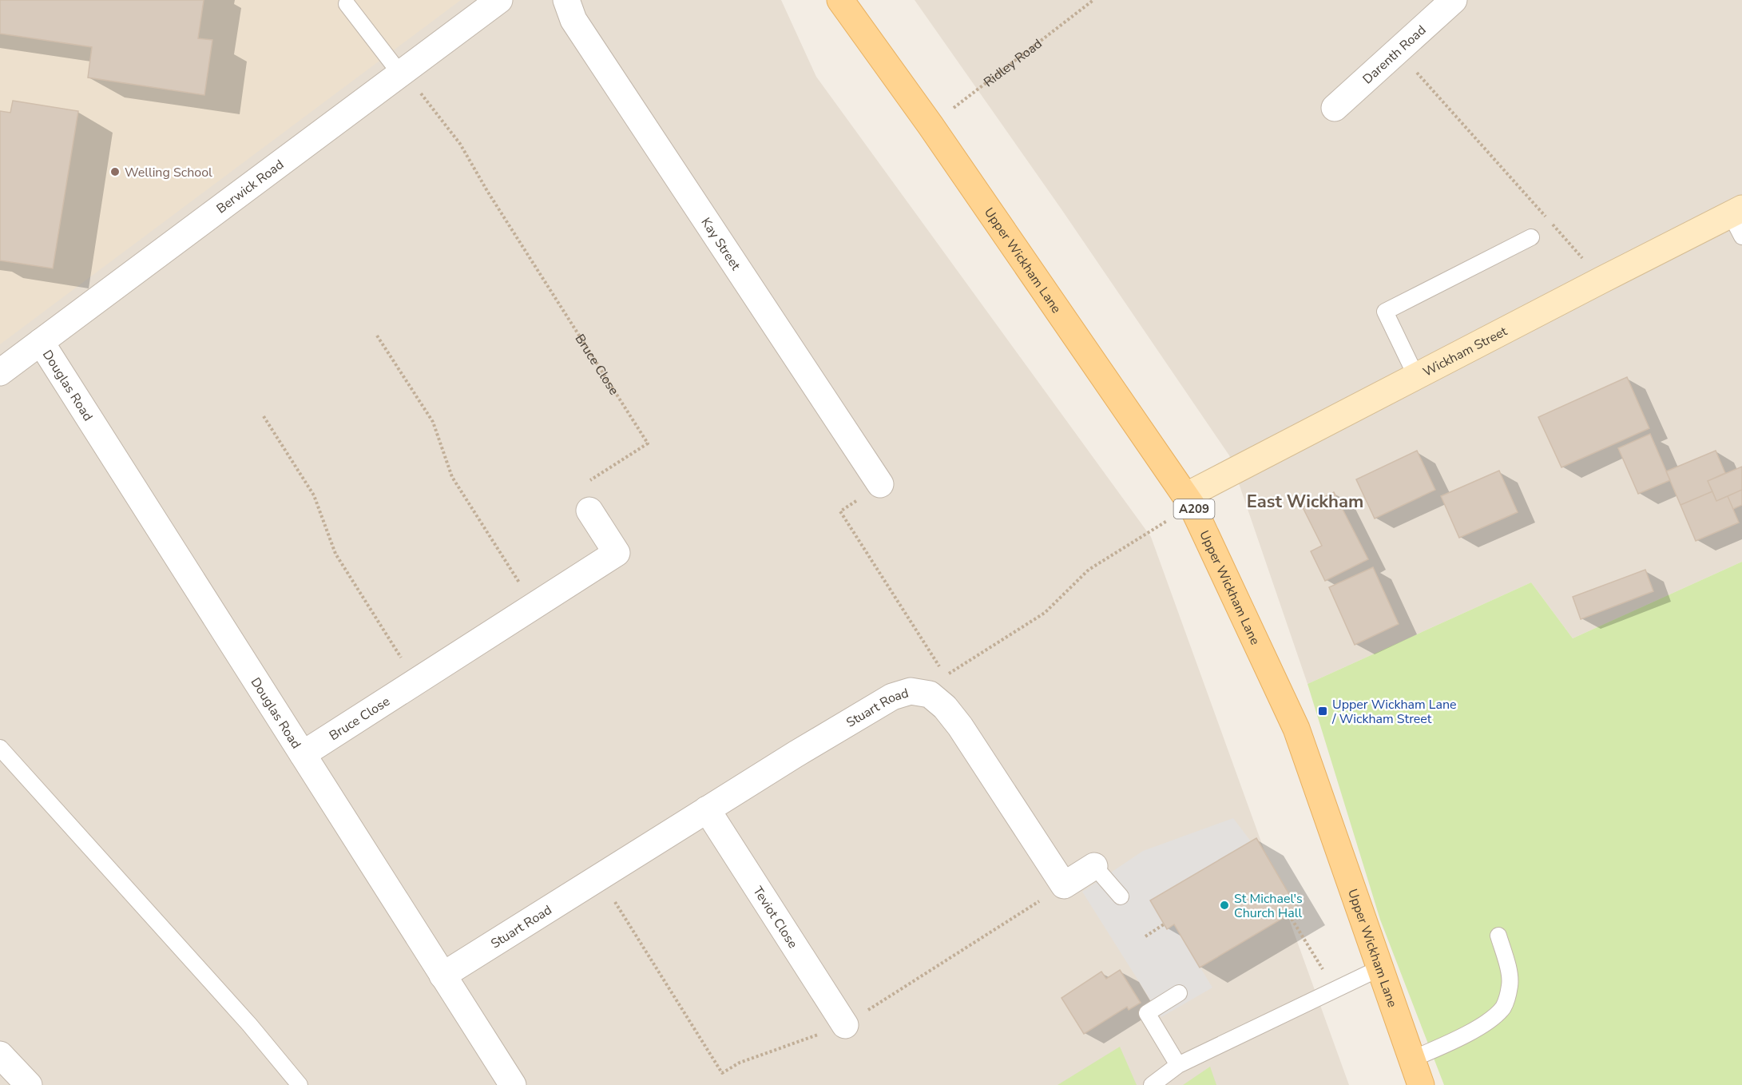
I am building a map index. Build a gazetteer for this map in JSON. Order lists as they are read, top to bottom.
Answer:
{
  "streets": {
    "main road": ["Upper Wickham Lane", "A209"],
    "street": [
      "Darenth Road",
      "Berwick Road",
      "Kay Street",
      "Wickham Street",
      "Bruce Close",
      "Douglas Road",
      "Stuart Road",
      "Teviot Close"
    ],
    "path": ["Ridley Road"]
  },
  "crossings": [
    ["Ridley Road", "Upper Wickham Lane"],
    ["Berwick Road", "Bruce Close"],
    ["Berwick Road", "Douglas Road"],
    ["Upper Wickham Lane", "Wickham Street"],
    ["Bruce Close", "Douglas Road"],
    ["Douglas Road", "Stuart Road"],
    ["Stuart Road", "Teviot Close"]
  ],
  "districts": ["East Wickham"],
  "places": {
    "other": ["Welling School", "St Michael's Church Hall"],
    "transit": ["Upper Wickham Lane / Wickham Street"]
  }
}
